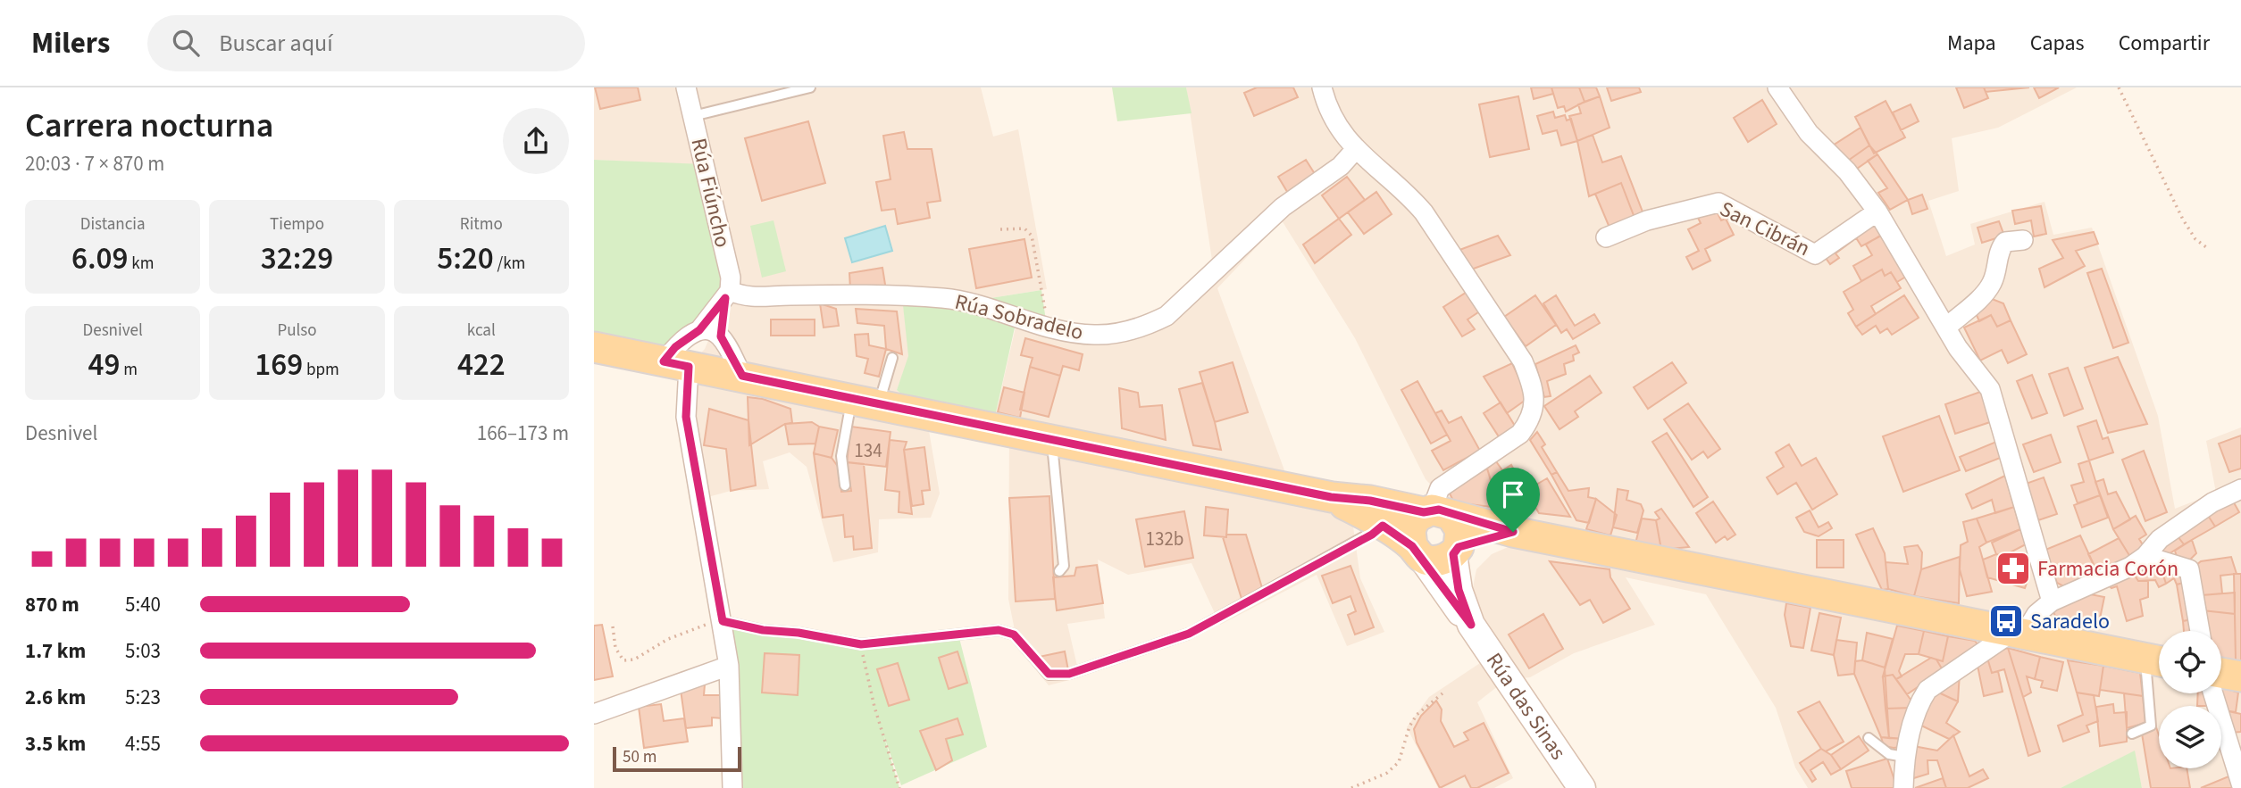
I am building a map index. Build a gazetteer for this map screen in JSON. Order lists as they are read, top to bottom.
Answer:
{
  "streets": {
    "street": [
      "Rúa Fiúncho",
      "San Cibrán",
      "Rúa Sobradelo",
      "Rúa das Sinas"
    ]
  },
  "crossings": [
    ["Rúa Fiúncho", "Rúa Sobradelo"]
  ],
  "places": {
    "pharmacy": ["Farmacia Corón"],
    "bus stop": ["Saradelo"]
  },
  "house_numbers": ["134", "132b"],
  "scale_bar": "50 m",
  "page": {
    "header": "Milers",
    "search": "Buscar aquí",
    "nav": ["Mapa", "Capas", "Compartir"],
    "heading": ["Carrera nocturna", "20:03 · 7 × 870 m"],
    "stats": [
      ["Distancia", "6.09 km"],
      ["Tiempo", "32:29"],
      ["Ritmo", "5:20 /km"],
      ["Desnivel", "49 m"],
      ["Pulso", "169 bpm"],
      ["kcal", "422"]
    ],
    "chart": ["Desnivel", "166–173 m"],
    "list": [
      {
        "name": "870 m",
        "note": "5:40"
      },
      {
        "name": "1.7 km",
        "note": "5:03"
      },
      {
        "name": "2.6 km",
        "note": "5:23"
      },
      {
        "name": "3.5 km",
        "note": "4:55"
      }
    ],
    "scale": "50 m"
  }
}
